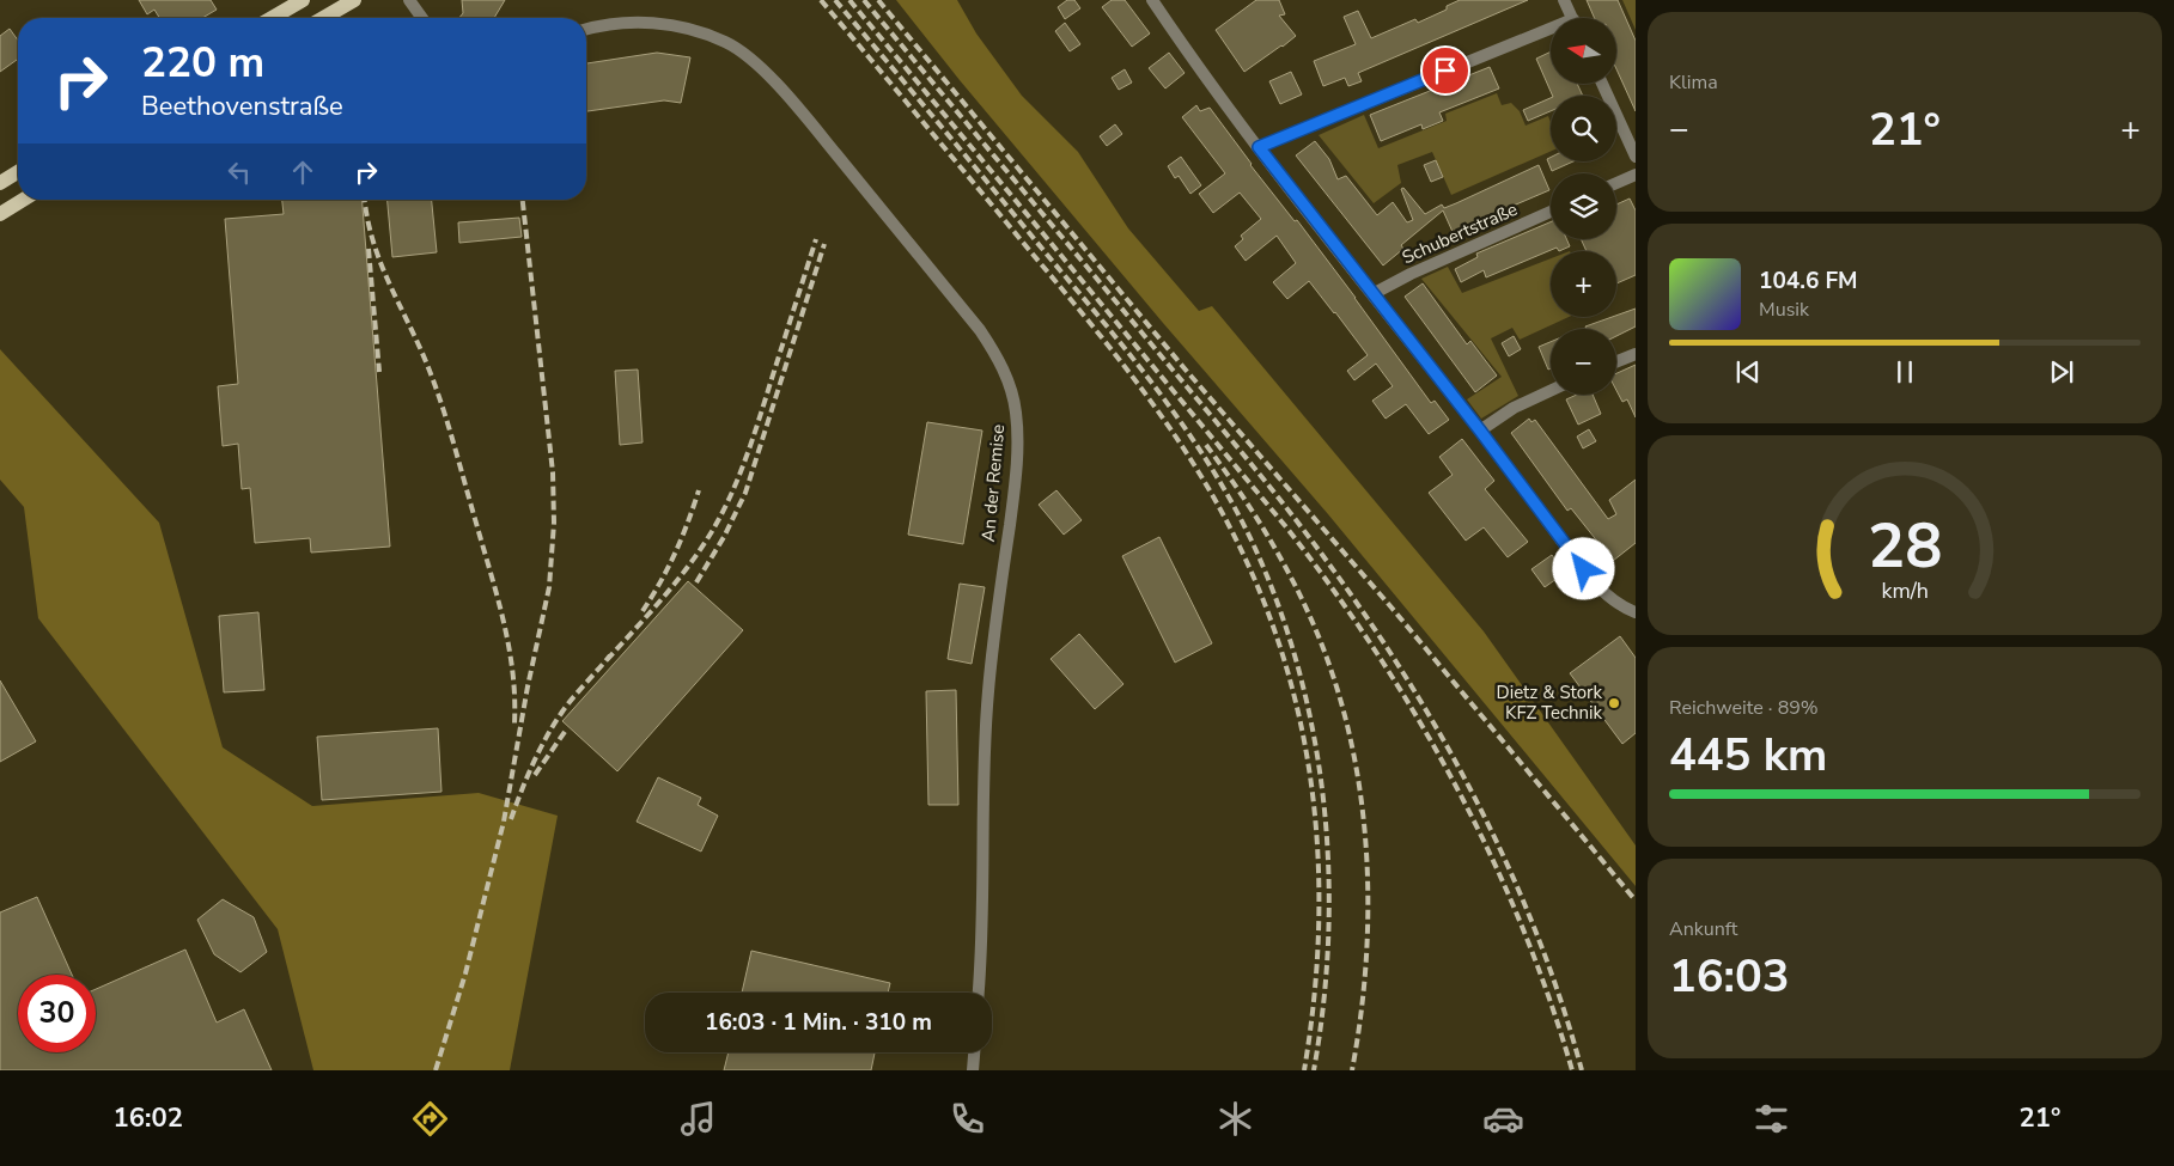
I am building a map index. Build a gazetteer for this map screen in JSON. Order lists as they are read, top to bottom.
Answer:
{
  "streets": {
    "street": ["Schubertstraße", "An der Remise"]
  },
  "places": ["Dietz & Stork KFZ Technik"],
  "north": "left",
  "page": {
    "tile": [
      "Klima",
      ["Reichweite · 89%", "445 km"],
      ["Ankunft", "16:03"]
    ],
    "map_buttons": ["+", "−"],
    "turn": ["220 m", "Beethovenstraße"],
    "heat": ["−", "21°", "+"],
    "song": ["104.6 FM", "Musik"],
    "limit": "30",
    "trip": "16:03 · 1 Min. · 310 m",
    "tabs": ["16:02", "21°"],
    "gauge": ["28", "km/h"]
  }
}
